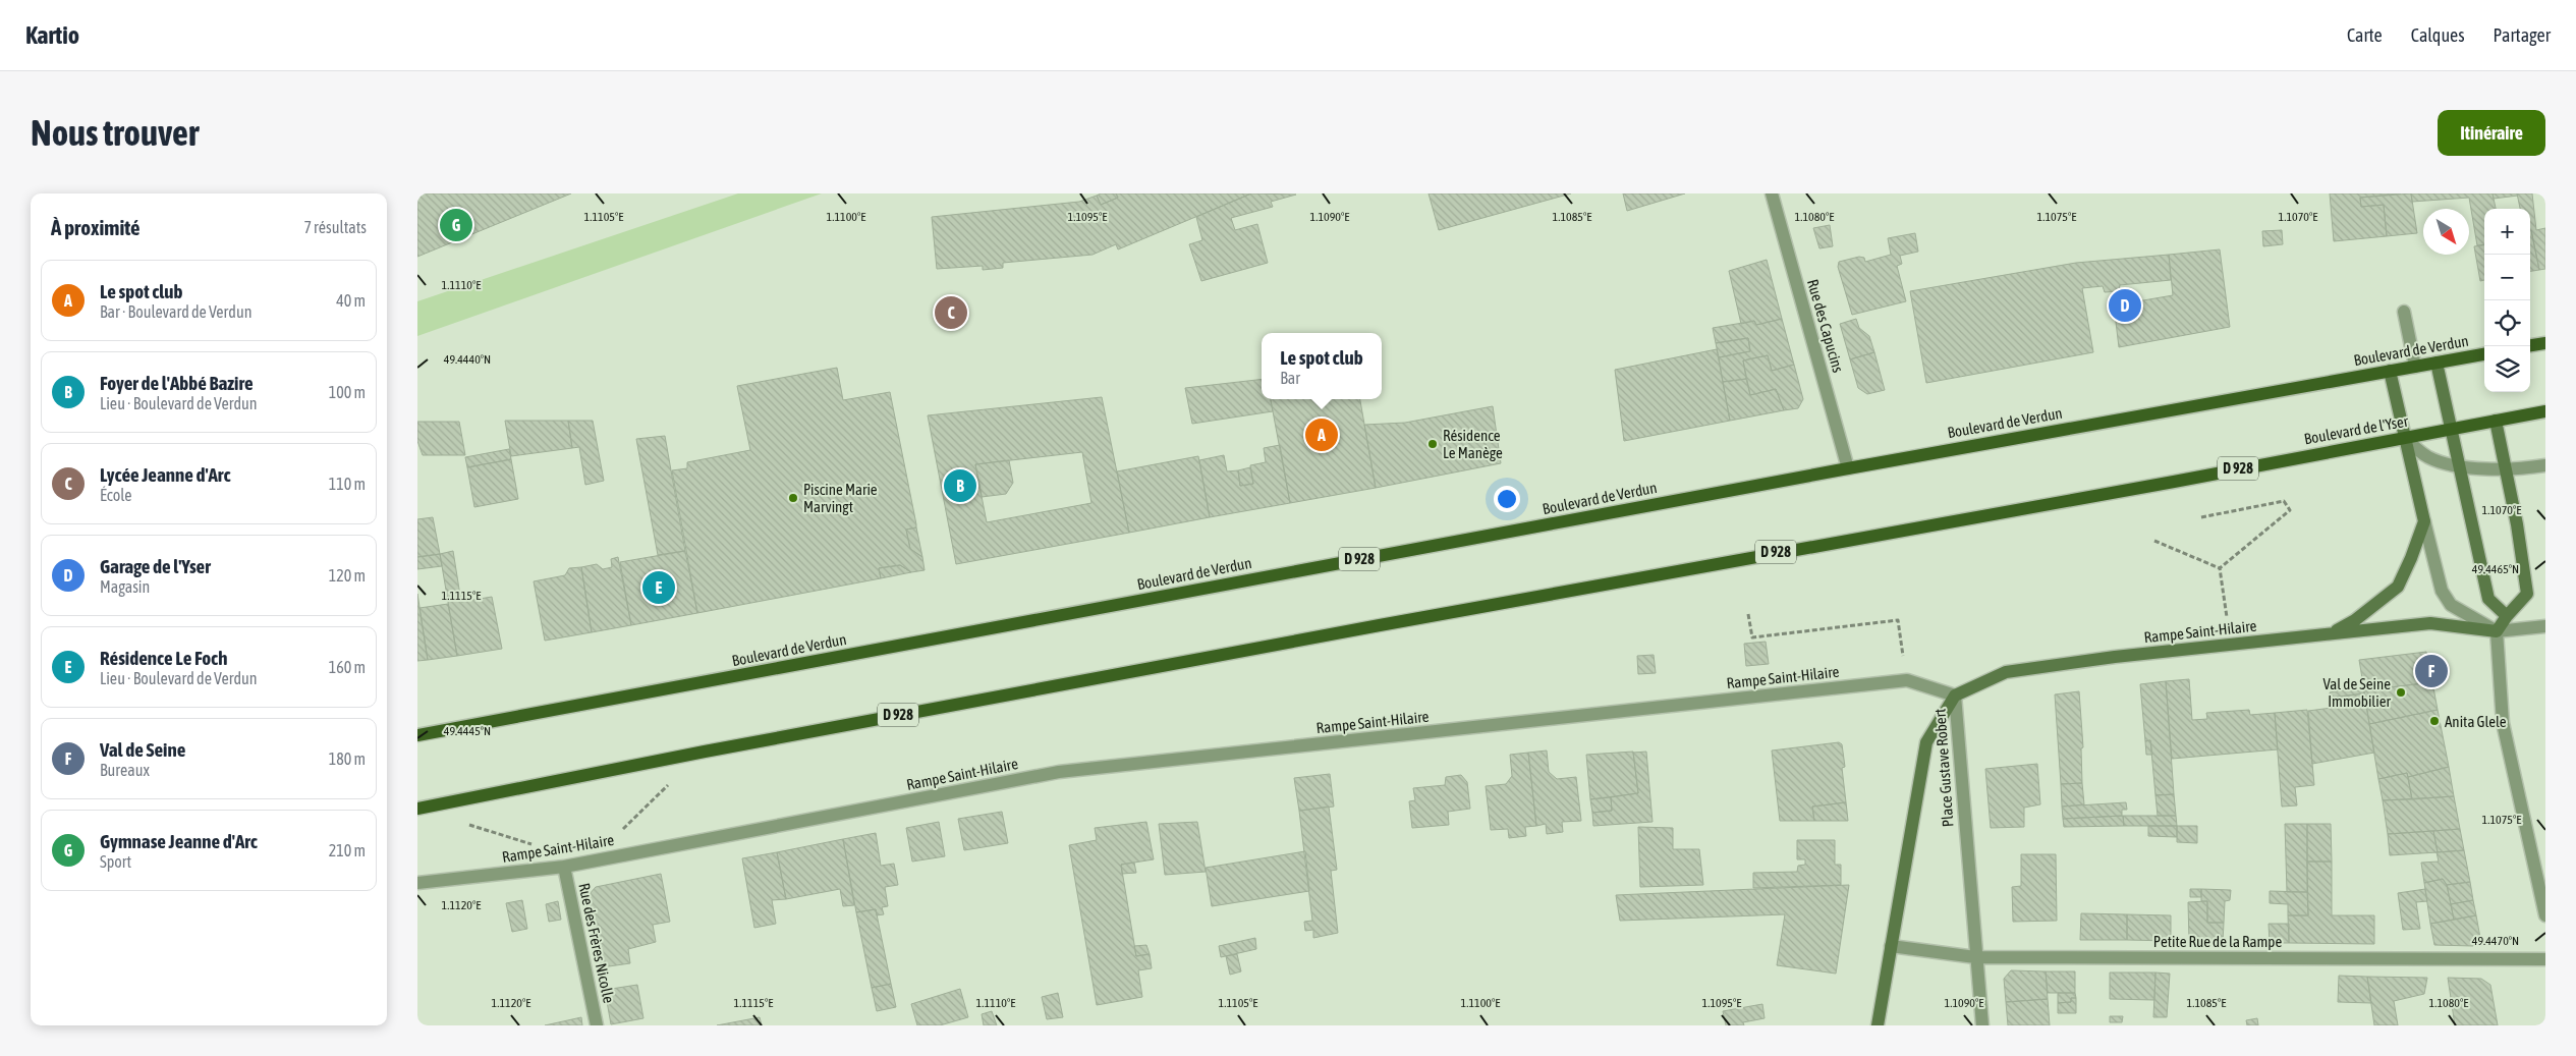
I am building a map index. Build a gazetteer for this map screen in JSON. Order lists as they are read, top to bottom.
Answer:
{
  "streets": {
    "main road": ["Boulevard de Verdun", "Boulevard de l'Yser", "D 928"],
    "street": [
      "Rue des Capucins",
      "Rampe Saint-Hilaire",
      "Place Gustave Robert",
      "Petite Rue de la Rampe",
      "Rue des Frères Nicolle"
    ]
  },
  "crossings": [
    ["Rue des Capucins", "Boulevard de Verdun"],
    ["Rampe Saint-Hilaire", "Place Gustave Robert"],
    ["Rampe Saint-Hilaire", "Rue des Frères Nicolle"],
    ["Place Gustave Robert", "Petite Rue de la Rampe"]
  ],
  "places": [
    "Résidence Le Manège",
    "Piscine Marie Marvingt",
    "Val de Seine Immobilier",
    "Anita Glele"
  ],
  "north": "bottom right",
  "page": {
    "header": "Kartio",
    "nav": ["Carte", "Calques", "Partager"],
    "buttons": "Itinéraire",
    "title": "Nous trouver",
    "heading": ["À proximité", "7 résultats"],
    "pins": [
      "G",
      "D",
      "C",
      "A",
      "B",
      "E",
      "F"
    ],
    "map_buttons": ["+", "−"],
    "list": [
      {
        "mark": "A",
        "name": "Le spot club",
        "note": "Bar · Boulevard de Verdun",
        "value": "40 m"
      },
      {
        "mark": "B",
        "name": "Foyer de l'Abbé Bazire",
        "note": "Lieu · Boulevard de Verdun",
        "value": "100 m"
      },
      {
        "mark": "C",
        "name": "Lycée Jeanne d'Arc",
        "note": "École",
        "value": "110 m"
      },
      {
        "mark": "D",
        "name": "Garage de l'Yser",
        "note": "Magasin",
        "value": "120 m"
      },
      {
        "mark": "E",
        "name": "Résidence Le Foch",
        "note": "Lieu · Boulevard de Verdun",
        "value": "160 m"
      },
      {
        "mark": "F",
        "name": "Val de Seine",
        "note": "Bureaux",
        "value": "180 m"
      },
      {
        "mark": "G",
        "name": "Gymnase Jeanne d'Arc",
        "note": "Sport",
        "value": "210 m"
      }
    ],
    "popup": ["Le spot club", "Bar"]
  },
  "coordinates": [
    "1.1105°E",
    "1.1100°E",
    "1.1095°E",
    "1.1085°E",
    "1.1080°E",
    "1.1075°E",
    "1.1070°E",
    "1.1090°E",
    "1.1110°E",
    "49.4440°N",
    "49.4465°N",
    "1.1115°E",
    "49.4445°N",
    "1.1120°E",
    "49.4470°N"
  ]
}
